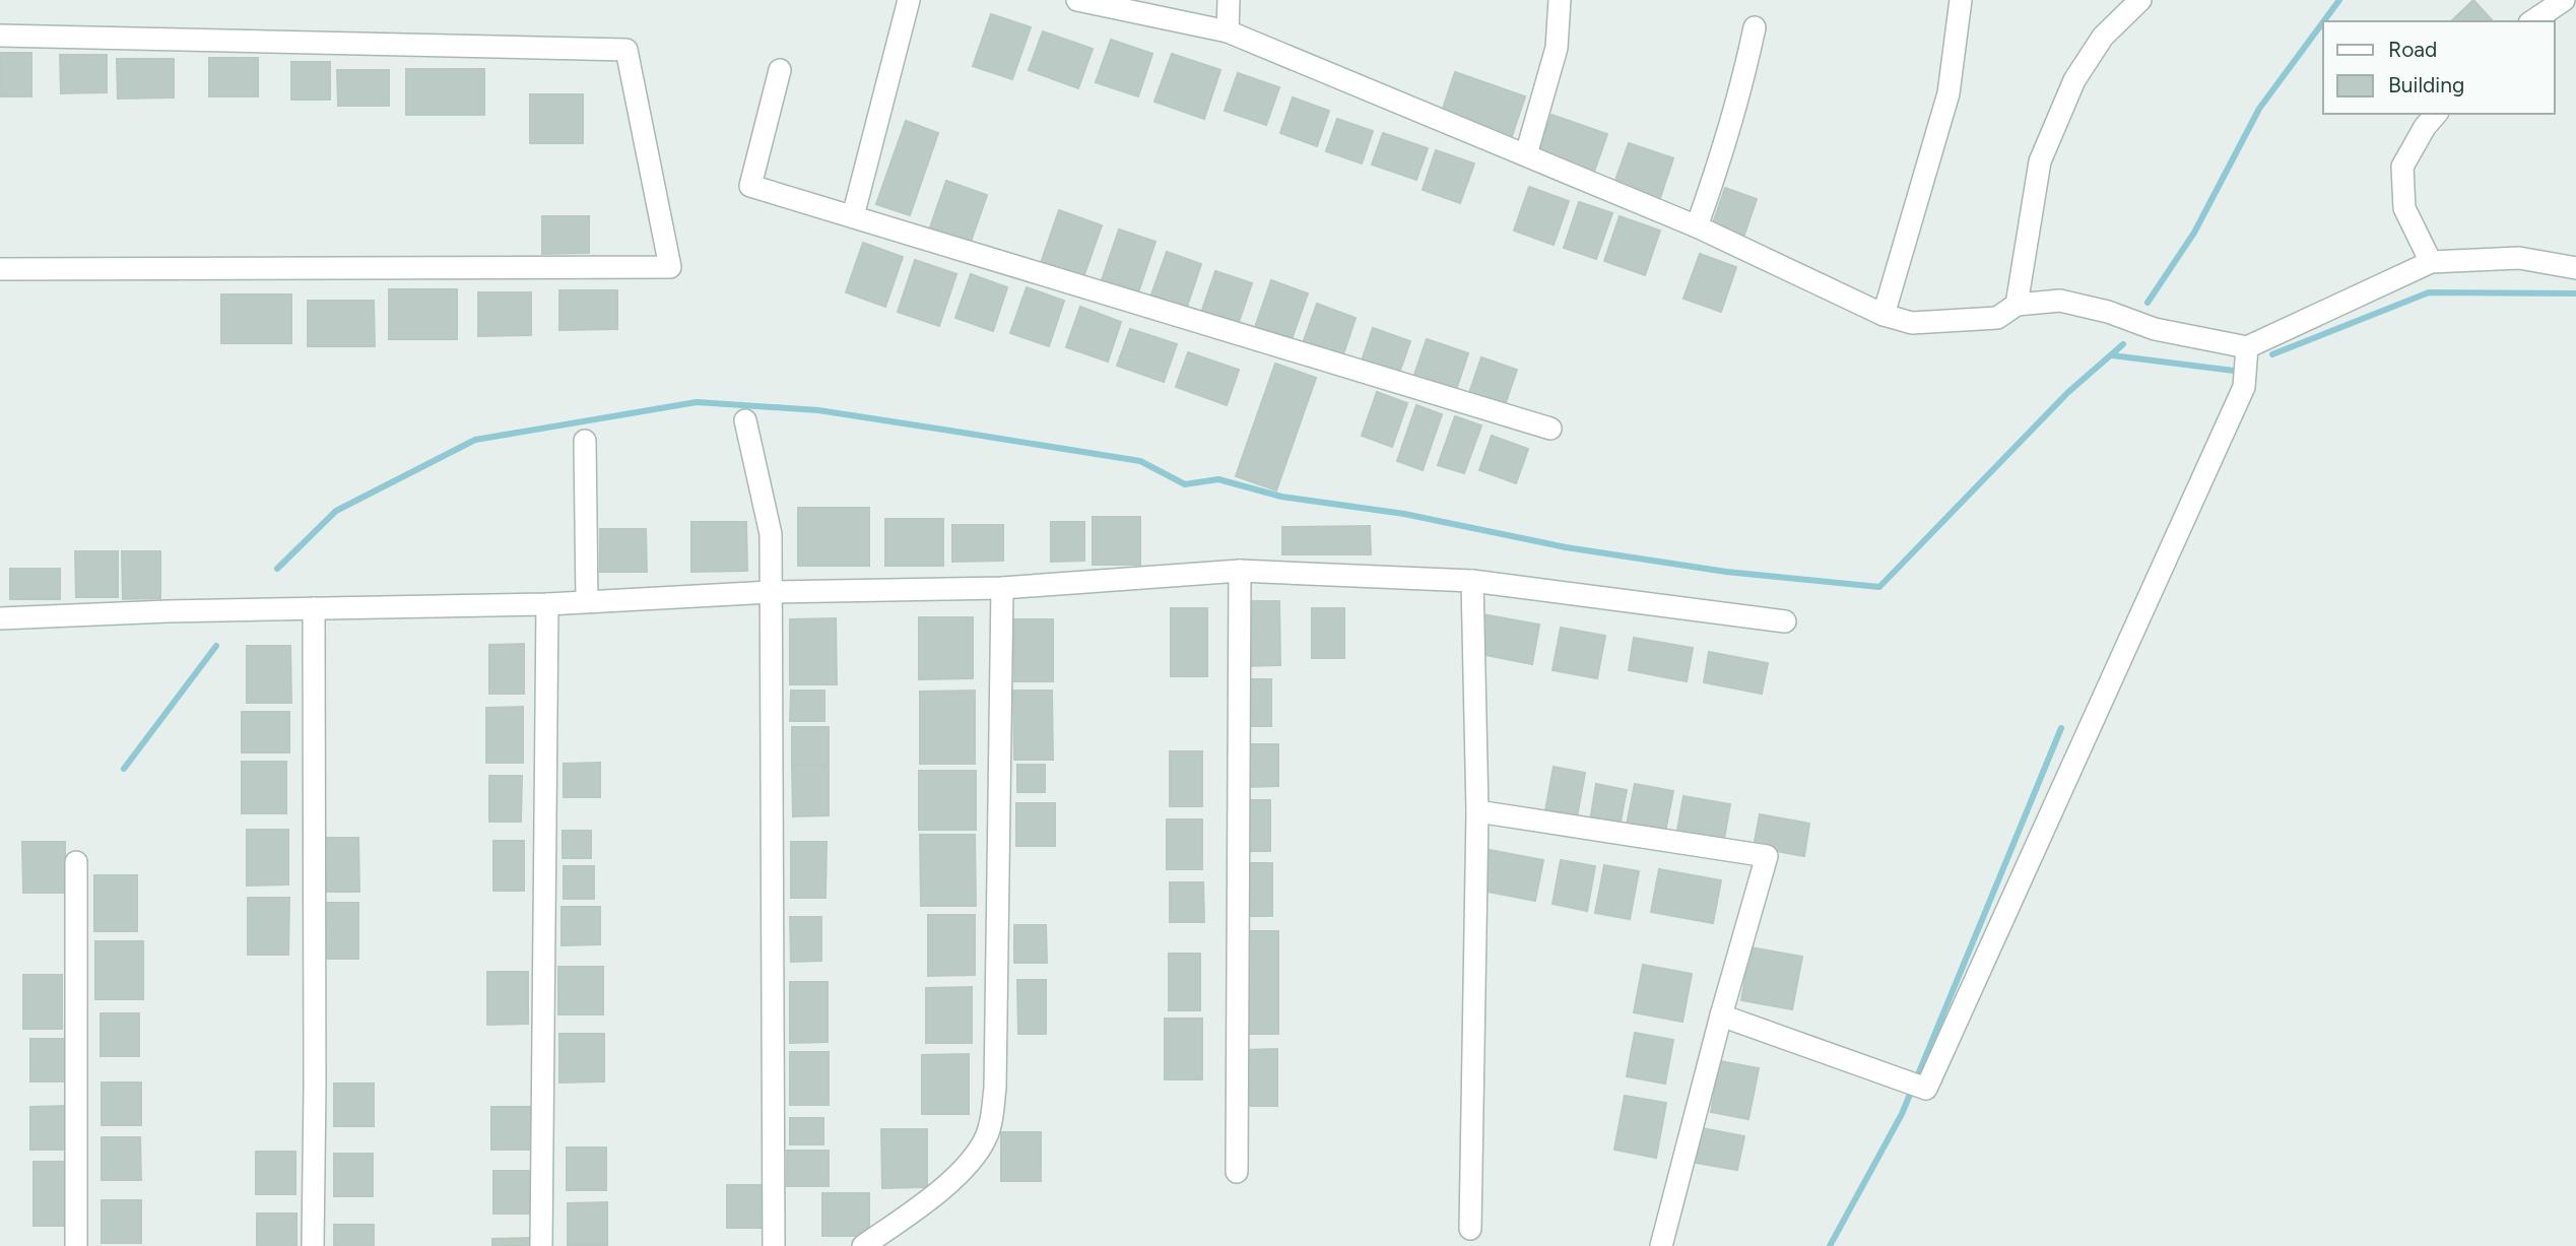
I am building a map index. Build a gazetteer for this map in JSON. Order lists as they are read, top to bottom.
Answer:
{
  "legend": ["Road", "Building"]
}
